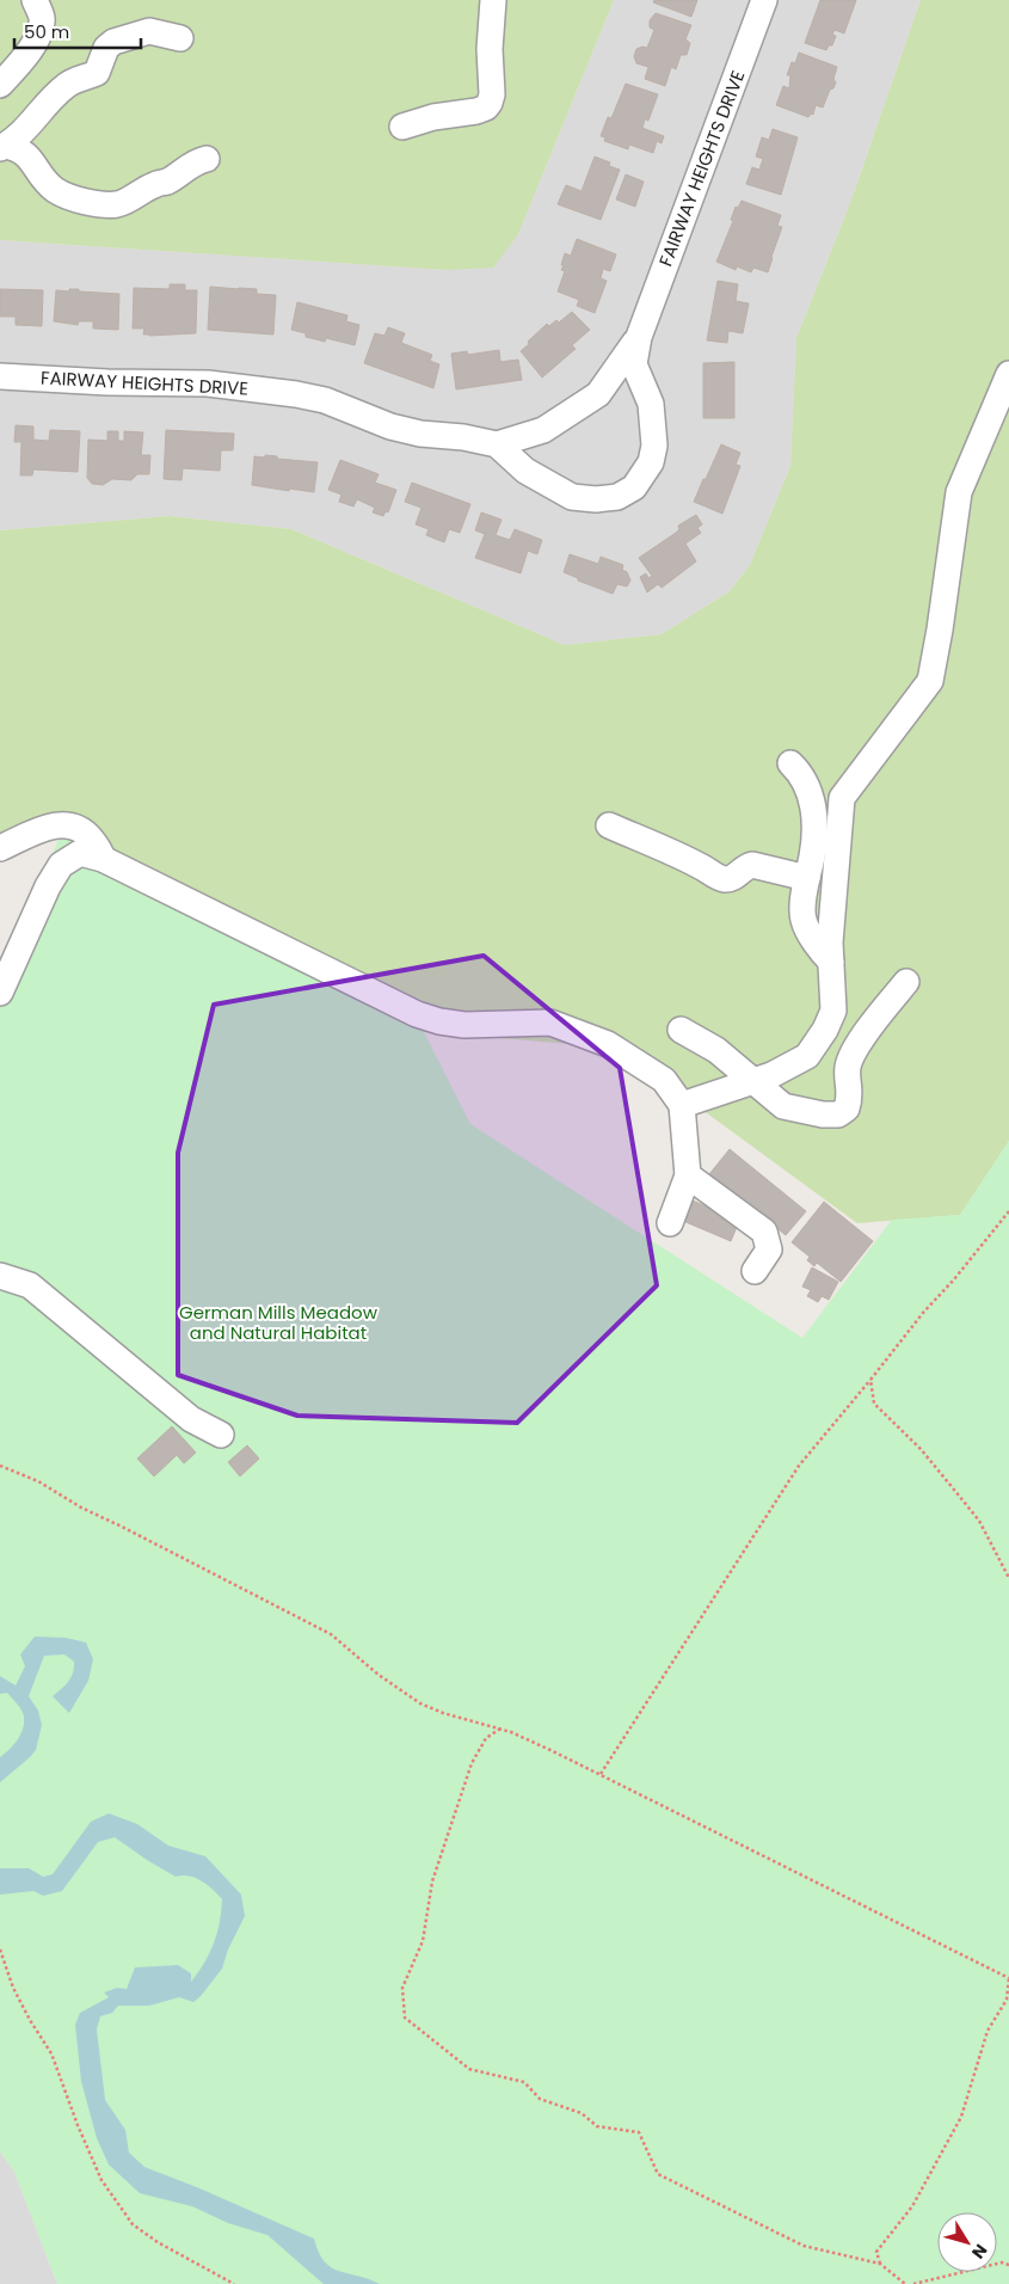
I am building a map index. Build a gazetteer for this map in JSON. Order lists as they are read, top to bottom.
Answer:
{
  "streets": {
    "street": ["FAIRWAY HEIGHTS DRIVE"]
  },
  "parks": ["German Mills Meadow and Natural Habitat"],
  "scale_bar": "50 m",
  "north": "bottom right"
}
